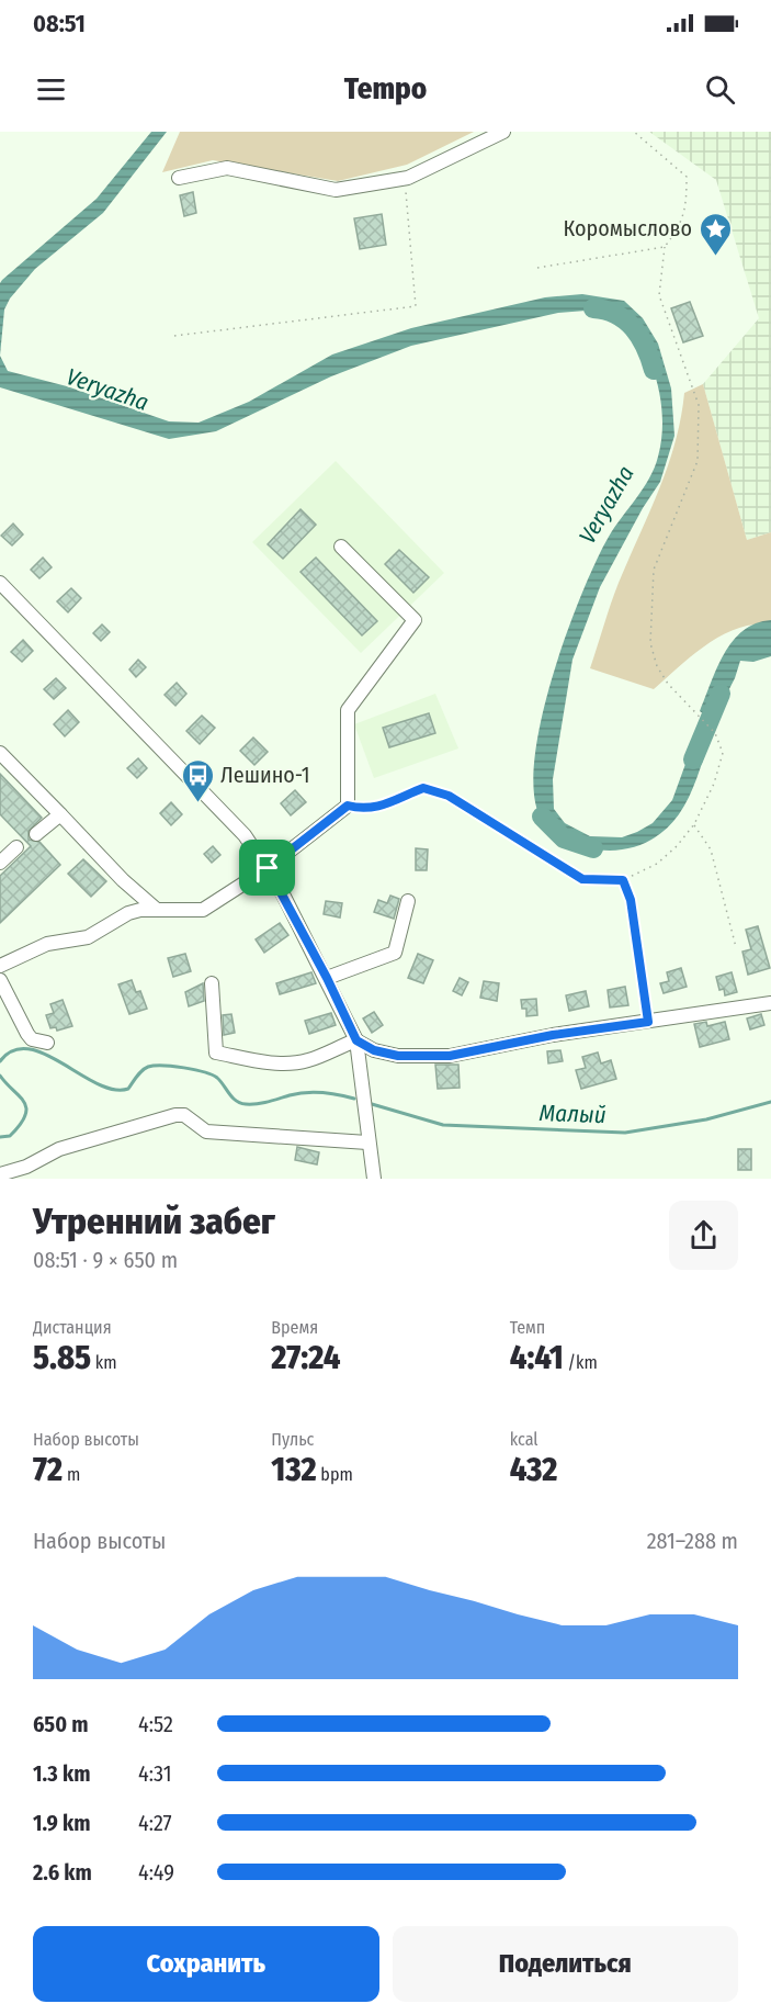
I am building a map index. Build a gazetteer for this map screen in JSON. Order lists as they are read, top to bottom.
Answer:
{
  "water": ["Veryazha", "Малый"],
  "places": {
    "place": ["Коромыслово"],
    "bus stop": ["Лешино-1"]
  },
  "page": {
    "status": "08:51",
    "header": "Tempo",
    "heading": ["Утренний забег", "08:51 · 9 × 650 m"],
    "stats": [
      ["Дистанция", "5.85 km"],
      ["Время", "27:24"],
      ["Темп", "4:41 /km"],
      ["Набор высоты", "72 m"],
      ["Пульс", "132 bpm"],
      ["kcal", "432"]
    ],
    "chart": ["Набор высоты", "281–288 m"],
    "list": [
      {
        "name": "650 m",
        "note": "4:52"
      },
      {
        "name": "1.3 km",
        "note": "4:31"
      },
      {
        "name": "1.9 km",
        "note": "4:27"
      },
      {
        "name": "2.6 km",
        "note": "4:49"
      }
    ],
    "buttons": ["Сохранить", "Поделиться"]
  }
}
